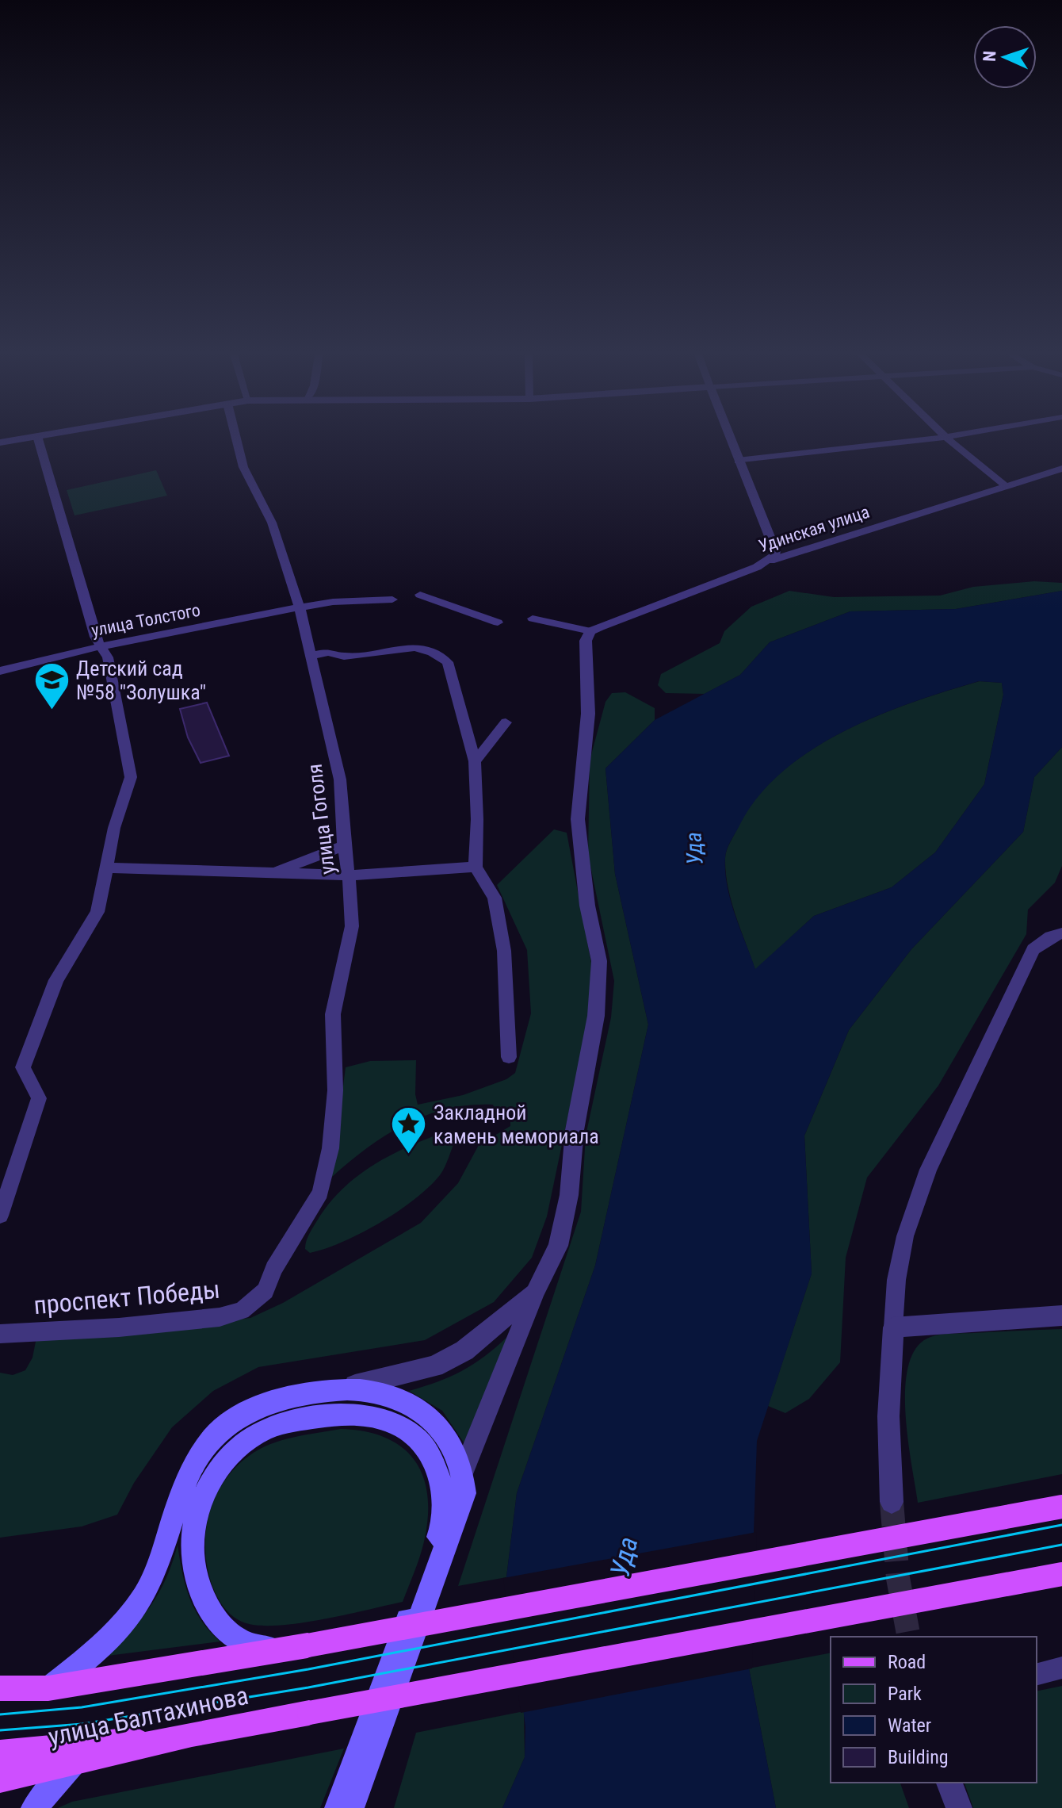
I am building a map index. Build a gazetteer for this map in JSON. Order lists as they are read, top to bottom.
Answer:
{
  "streets": {
    "main road": ["улица Балтахинова"],
    "street": [
      "Удинская улица",
      "улица Толстого",
      "улица Гоголя",
      "проспект Победы"
    ]
  },
  "crossings": [
    ["улица Толстого", "улица Гоголя"],
    ["улица Гоголя", "проспект Победы"]
  ],
  "water": ["Уда"],
  "places": {
    "school or university": ["Детский сад №58 \"Золушка\""],
    "place": ["Закладной камень мемориала"]
  },
  "legend": [
    "Road",
    "Park",
    "Water",
    "Building"
  ],
  "north": "left"
}
